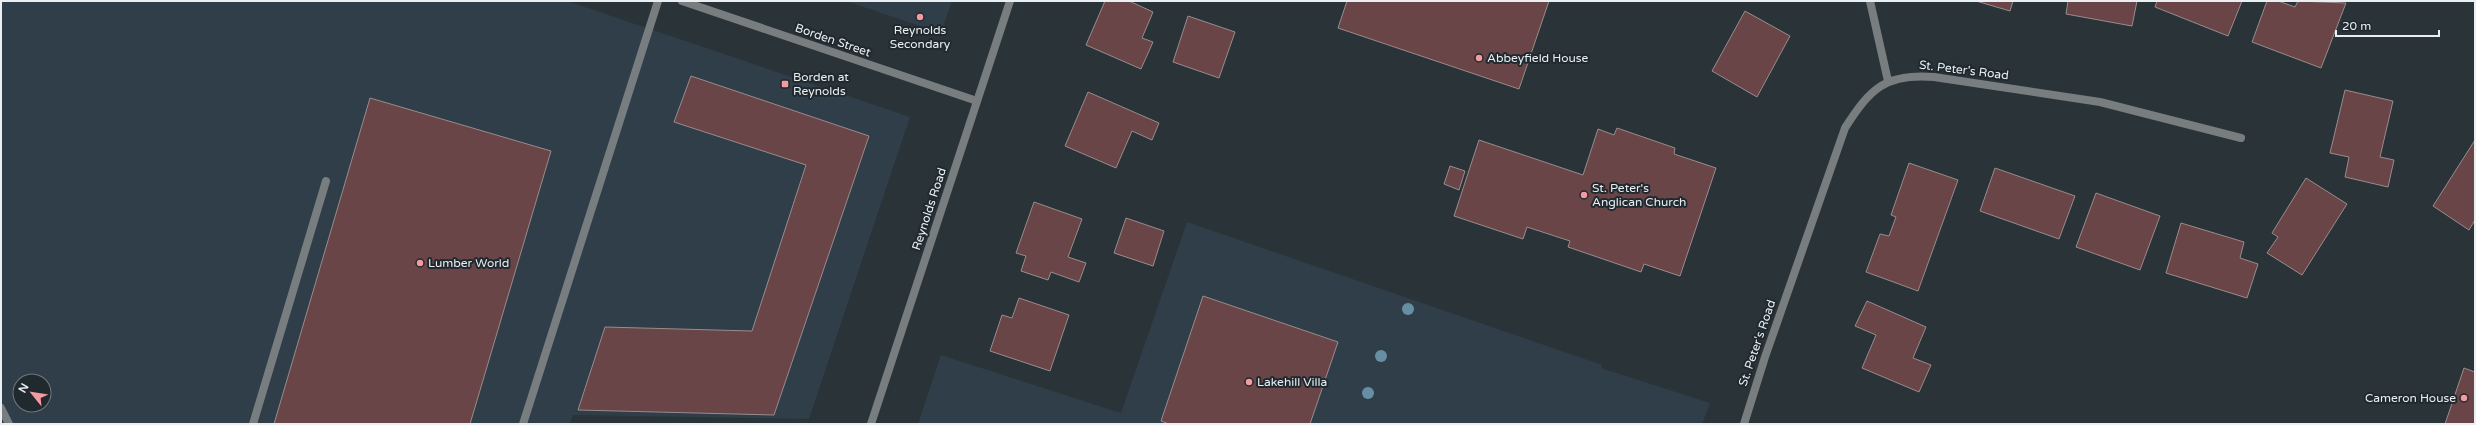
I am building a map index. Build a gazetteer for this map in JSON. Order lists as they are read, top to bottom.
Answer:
{
  "streets": {
    "street": ["Borden Street", "St. Peter's Road", "Reynolds Road"]
  },
  "crossings": [
    ["Borden Street", "Reynolds Road"]
  ],
  "places": {
    "other": [
      "Reynolds Secondary",
      "Abbeyfield House",
      "St. Peter's Anglican Church",
      "Lumber World",
      "Lakehill Villa",
      "Cameron House"
    ],
    "transit": ["Borden at Reynolds"]
  },
  "scale_bar": "20 m",
  "north": "top left"
}
